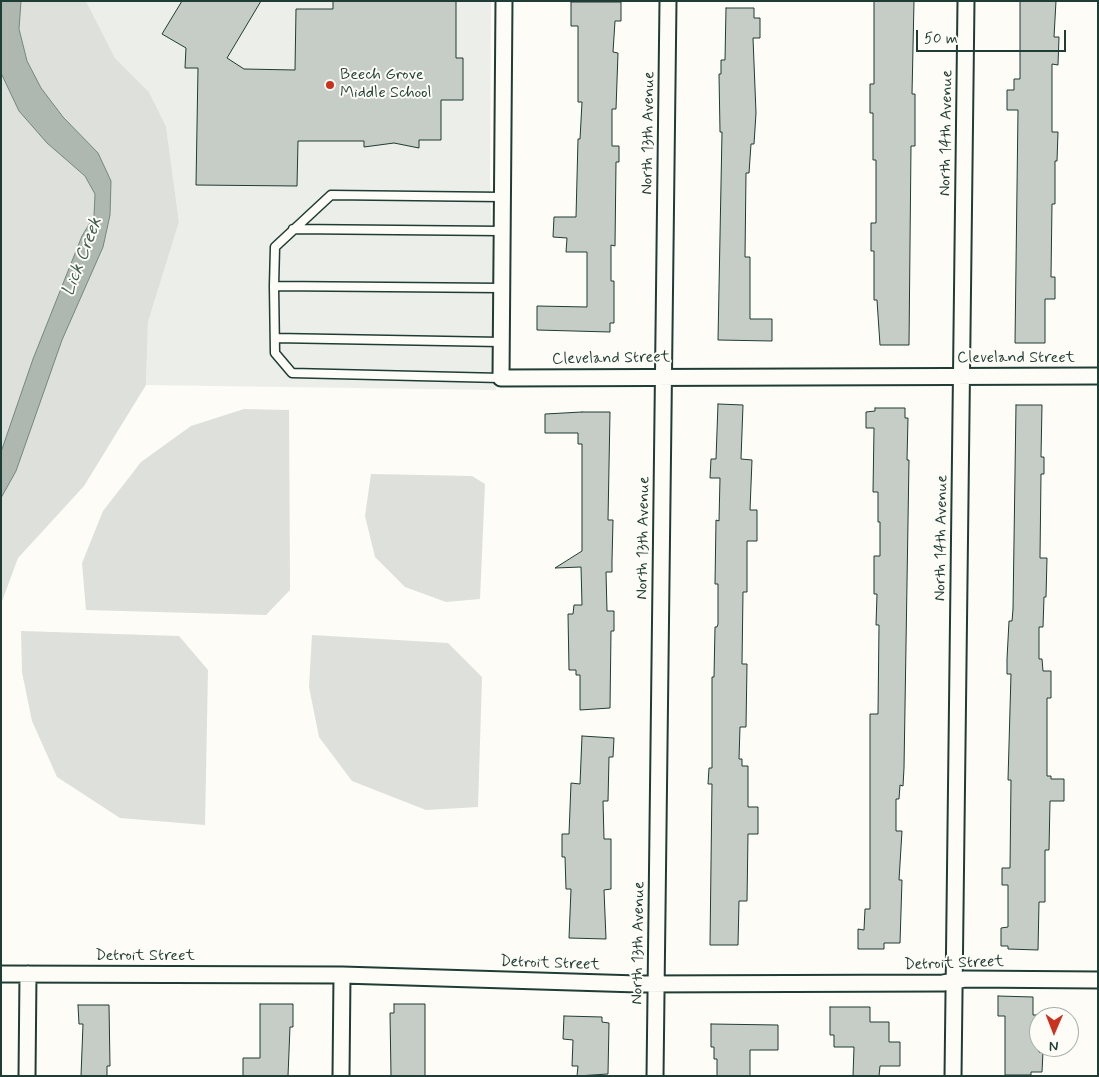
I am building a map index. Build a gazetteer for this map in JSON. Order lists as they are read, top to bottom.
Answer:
{
  "streets": {
    "street": [
      "North 13th Avenue",
      "North 14th Avenue",
      "Cleveland Street",
      "Detroit Street"
    ]
  },
  "crossings": [
    ["North 13th Avenue", "Cleveland Street"],
    ["North 13th Avenue", "Detroit Street"],
    ["North 14th Avenue", "Cleveland Street"],
    ["North 14th Avenue", "Detroit Street"]
  ],
  "water": ["Lick Creek"],
  "places": ["Beech Grove Middle School"],
  "scale_bar": "50 m",
  "north": "bottom"
}
